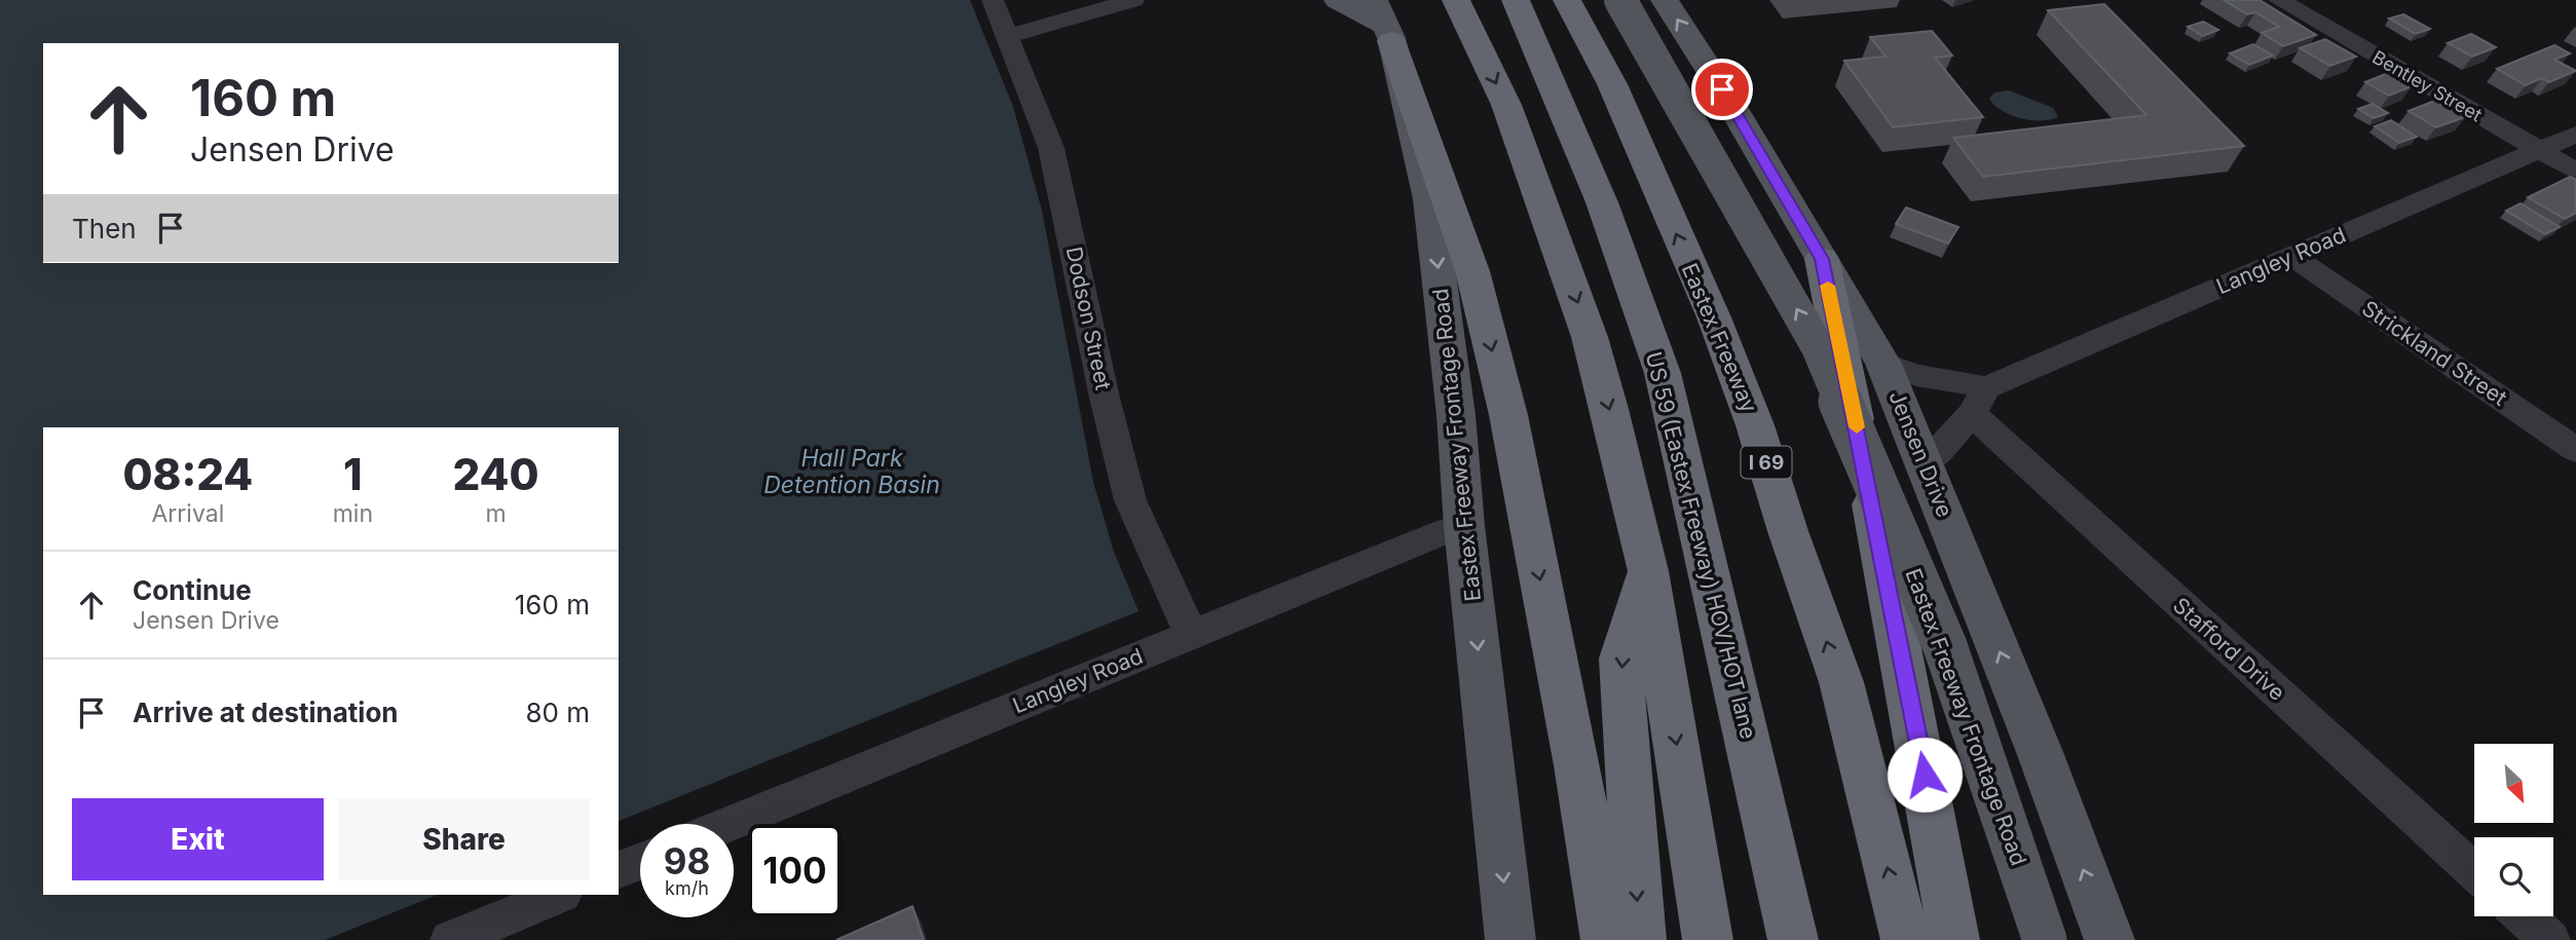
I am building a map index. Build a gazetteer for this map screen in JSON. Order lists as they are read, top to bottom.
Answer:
{
  "streets": {
    "highway": ["Eastex Freeway", "I 69", "US 59 (Eastex Freeway) HOV/HOT lane"],
    "main road": ["Eastex Freeway Frontage Road", "Jensen Drive"],
    "street": [
      "Bentley Street",
      "Langley Road",
      "Dodson Street",
      "Strickland Street",
      "Stafford Drive"
    ]
  },
  "crossings": [
    ["Bentley Street", "Langley Road"],
    ["Langley Road", "Dodson Street"],
    ["Langley Road", "Strickland Street"],
    ["Langley Road", "Eastex Freeway Frontage Road"],
    ["Langley Road", "Jensen Drive"],
    ["Langley Road", "Stafford Drive"]
  ],
  "one_way": ["Jensen Drive"],
  "water": ["Hall Park Detention Basin"],
  "north": "bottom right",
  "page": {
    "turn": ["160 m", "Jensen Drive"],
    "then": "Then",
    "eta": [
      "08:24",
      "Arrival",
      "1",
      "min",
      "240",
      "m"
    ],
    "list": [
      {
        "name": "Continue",
        "note": "Jensen Drive",
        "value": "160 m"
      },
      {
        "name": "Arrive at destination",
        "value": "80 m"
      }
    ],
    "buttons": ["Exit", "Share"],
    "speed": "98 km/h",
    "limit": "100"
  }
}
